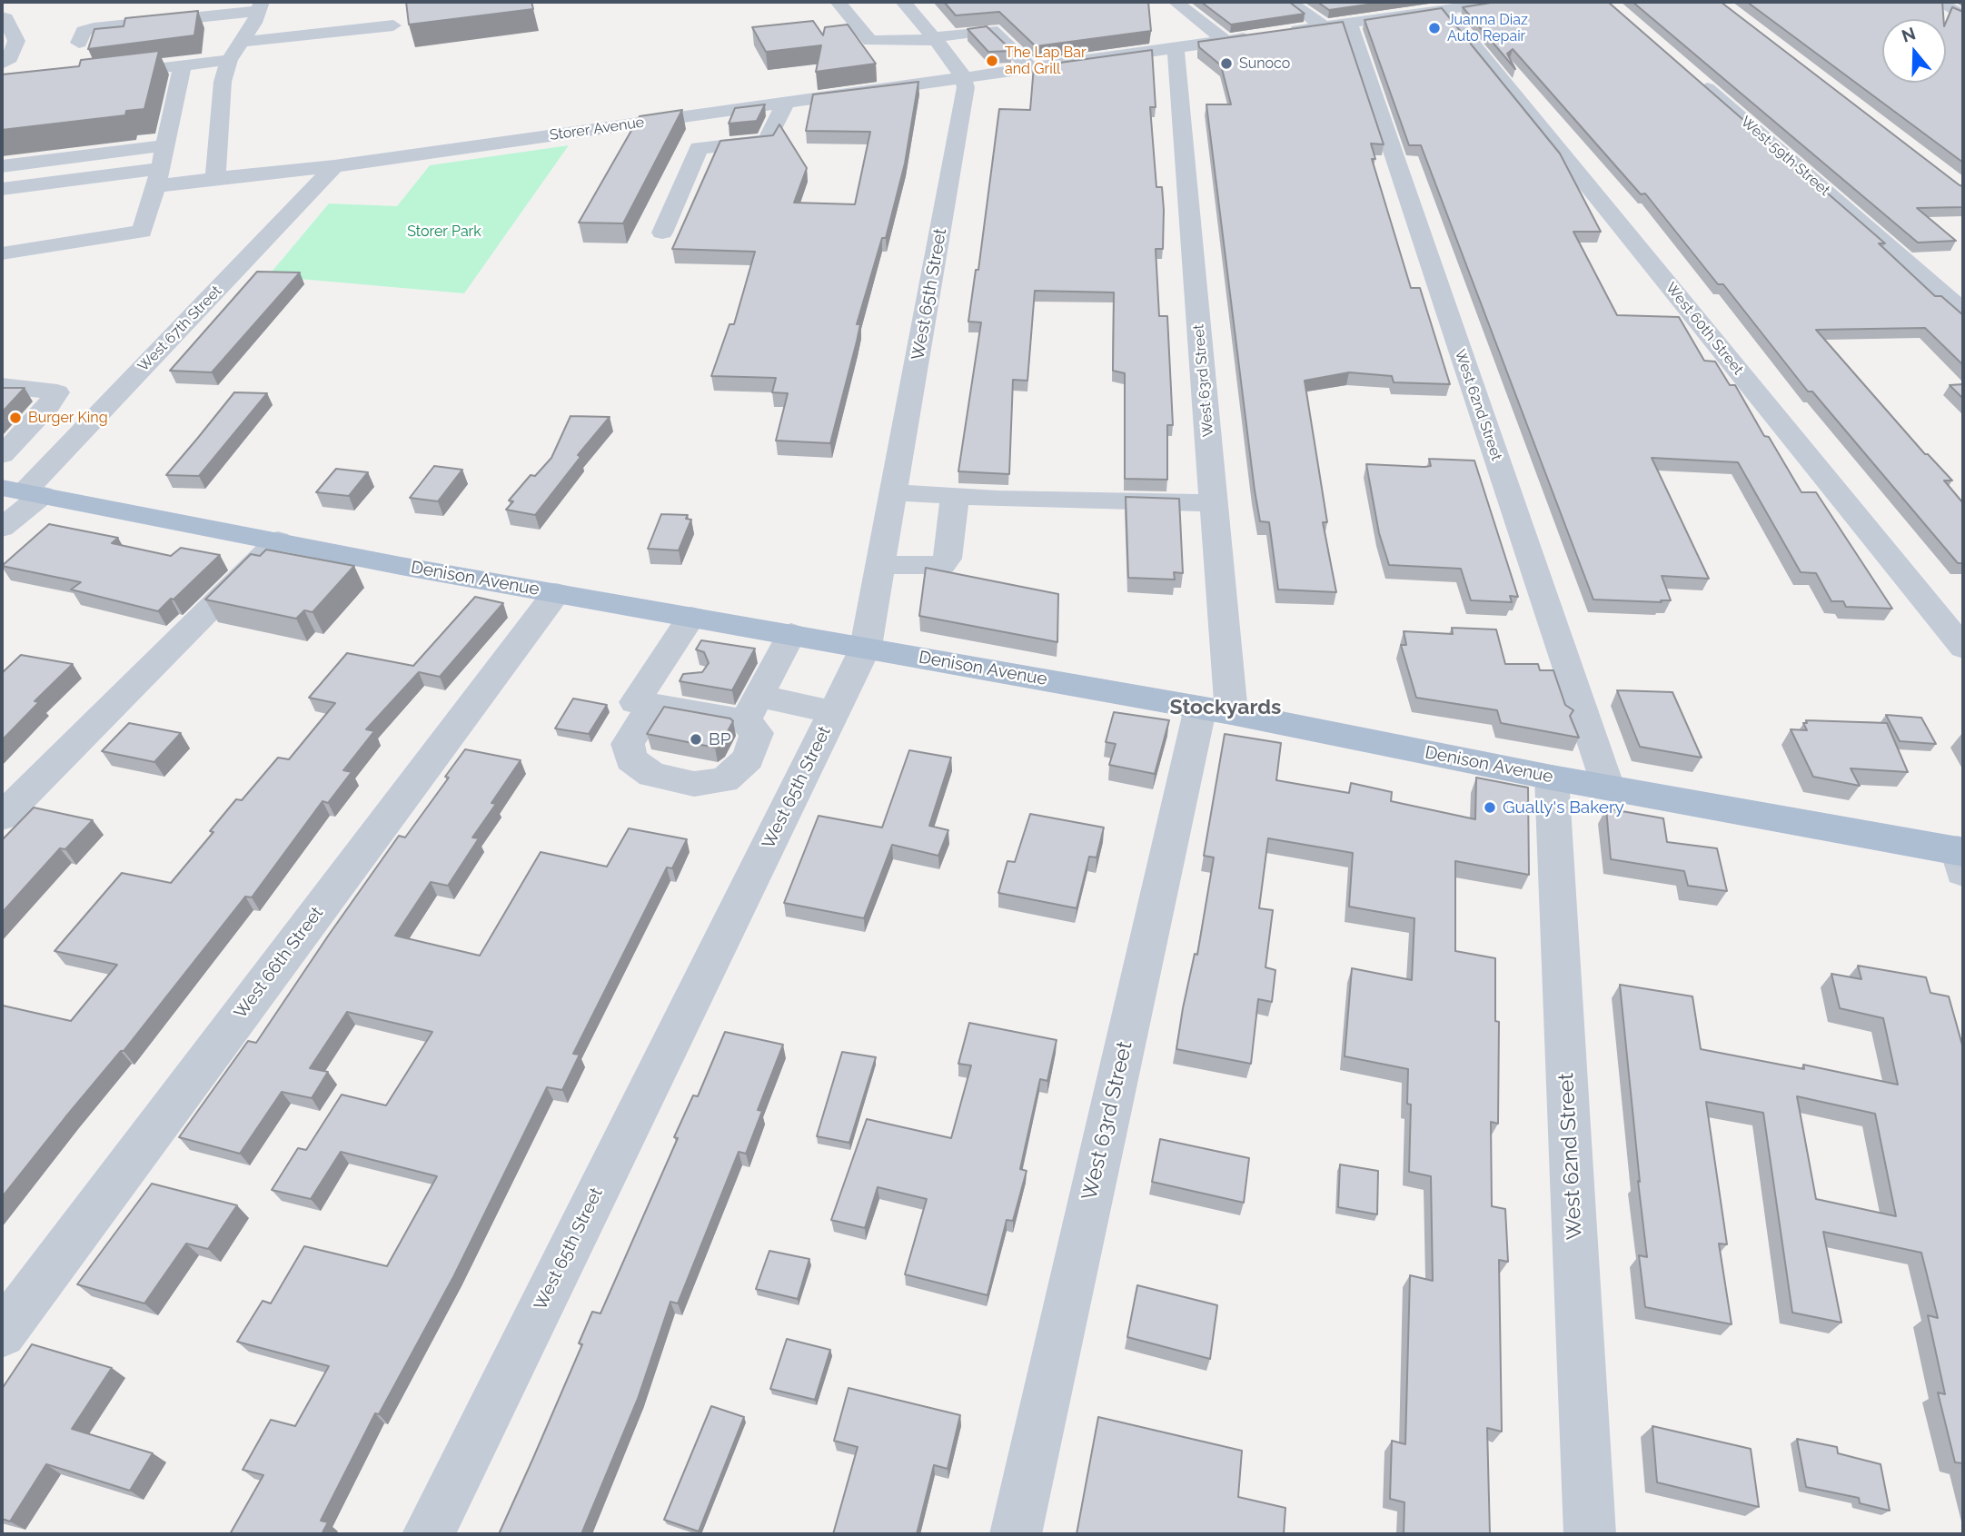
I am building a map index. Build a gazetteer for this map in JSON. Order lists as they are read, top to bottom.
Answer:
{
  "streets": {
    "main road": ["Denison Avenue"],
    "street": [
      "Storer Avenue",
      "West 59th Street",
      "West 65th Street",
      "West 67th Street",
      "West 60th Street",
      "West 63rd Street",
      "West 62nd Street",
      "West 66th Street"
    ]
  },
  "crossings": [
    ["Storer Avenue", "West 65th Street"],
    ["Storer Avenue", "West 67th Street"],
    ["Storer Avenue", "West 63rd Street"],
    ["West 65th Street", "Denison Avenue"],
    ["West 67th Street", "Denison Avenue"],
    ["West 63rd Street", "Denison Avenue"],
    ["West 62nd Street", "Denison Avenue"],
    ["Denison Avenue", "West 66th Street"]
  ],
  "districts": ["Stockyards"],
  "parks": ["Storer Park"],
  "places": [
    "Juanna Diaz Auto Repair",
    "The Lap Bar and Grill",
    "Sunoco",
    "Burger King",
    "BP",
    "Gually's Bakery"
  ],
  "north": "top"
}
